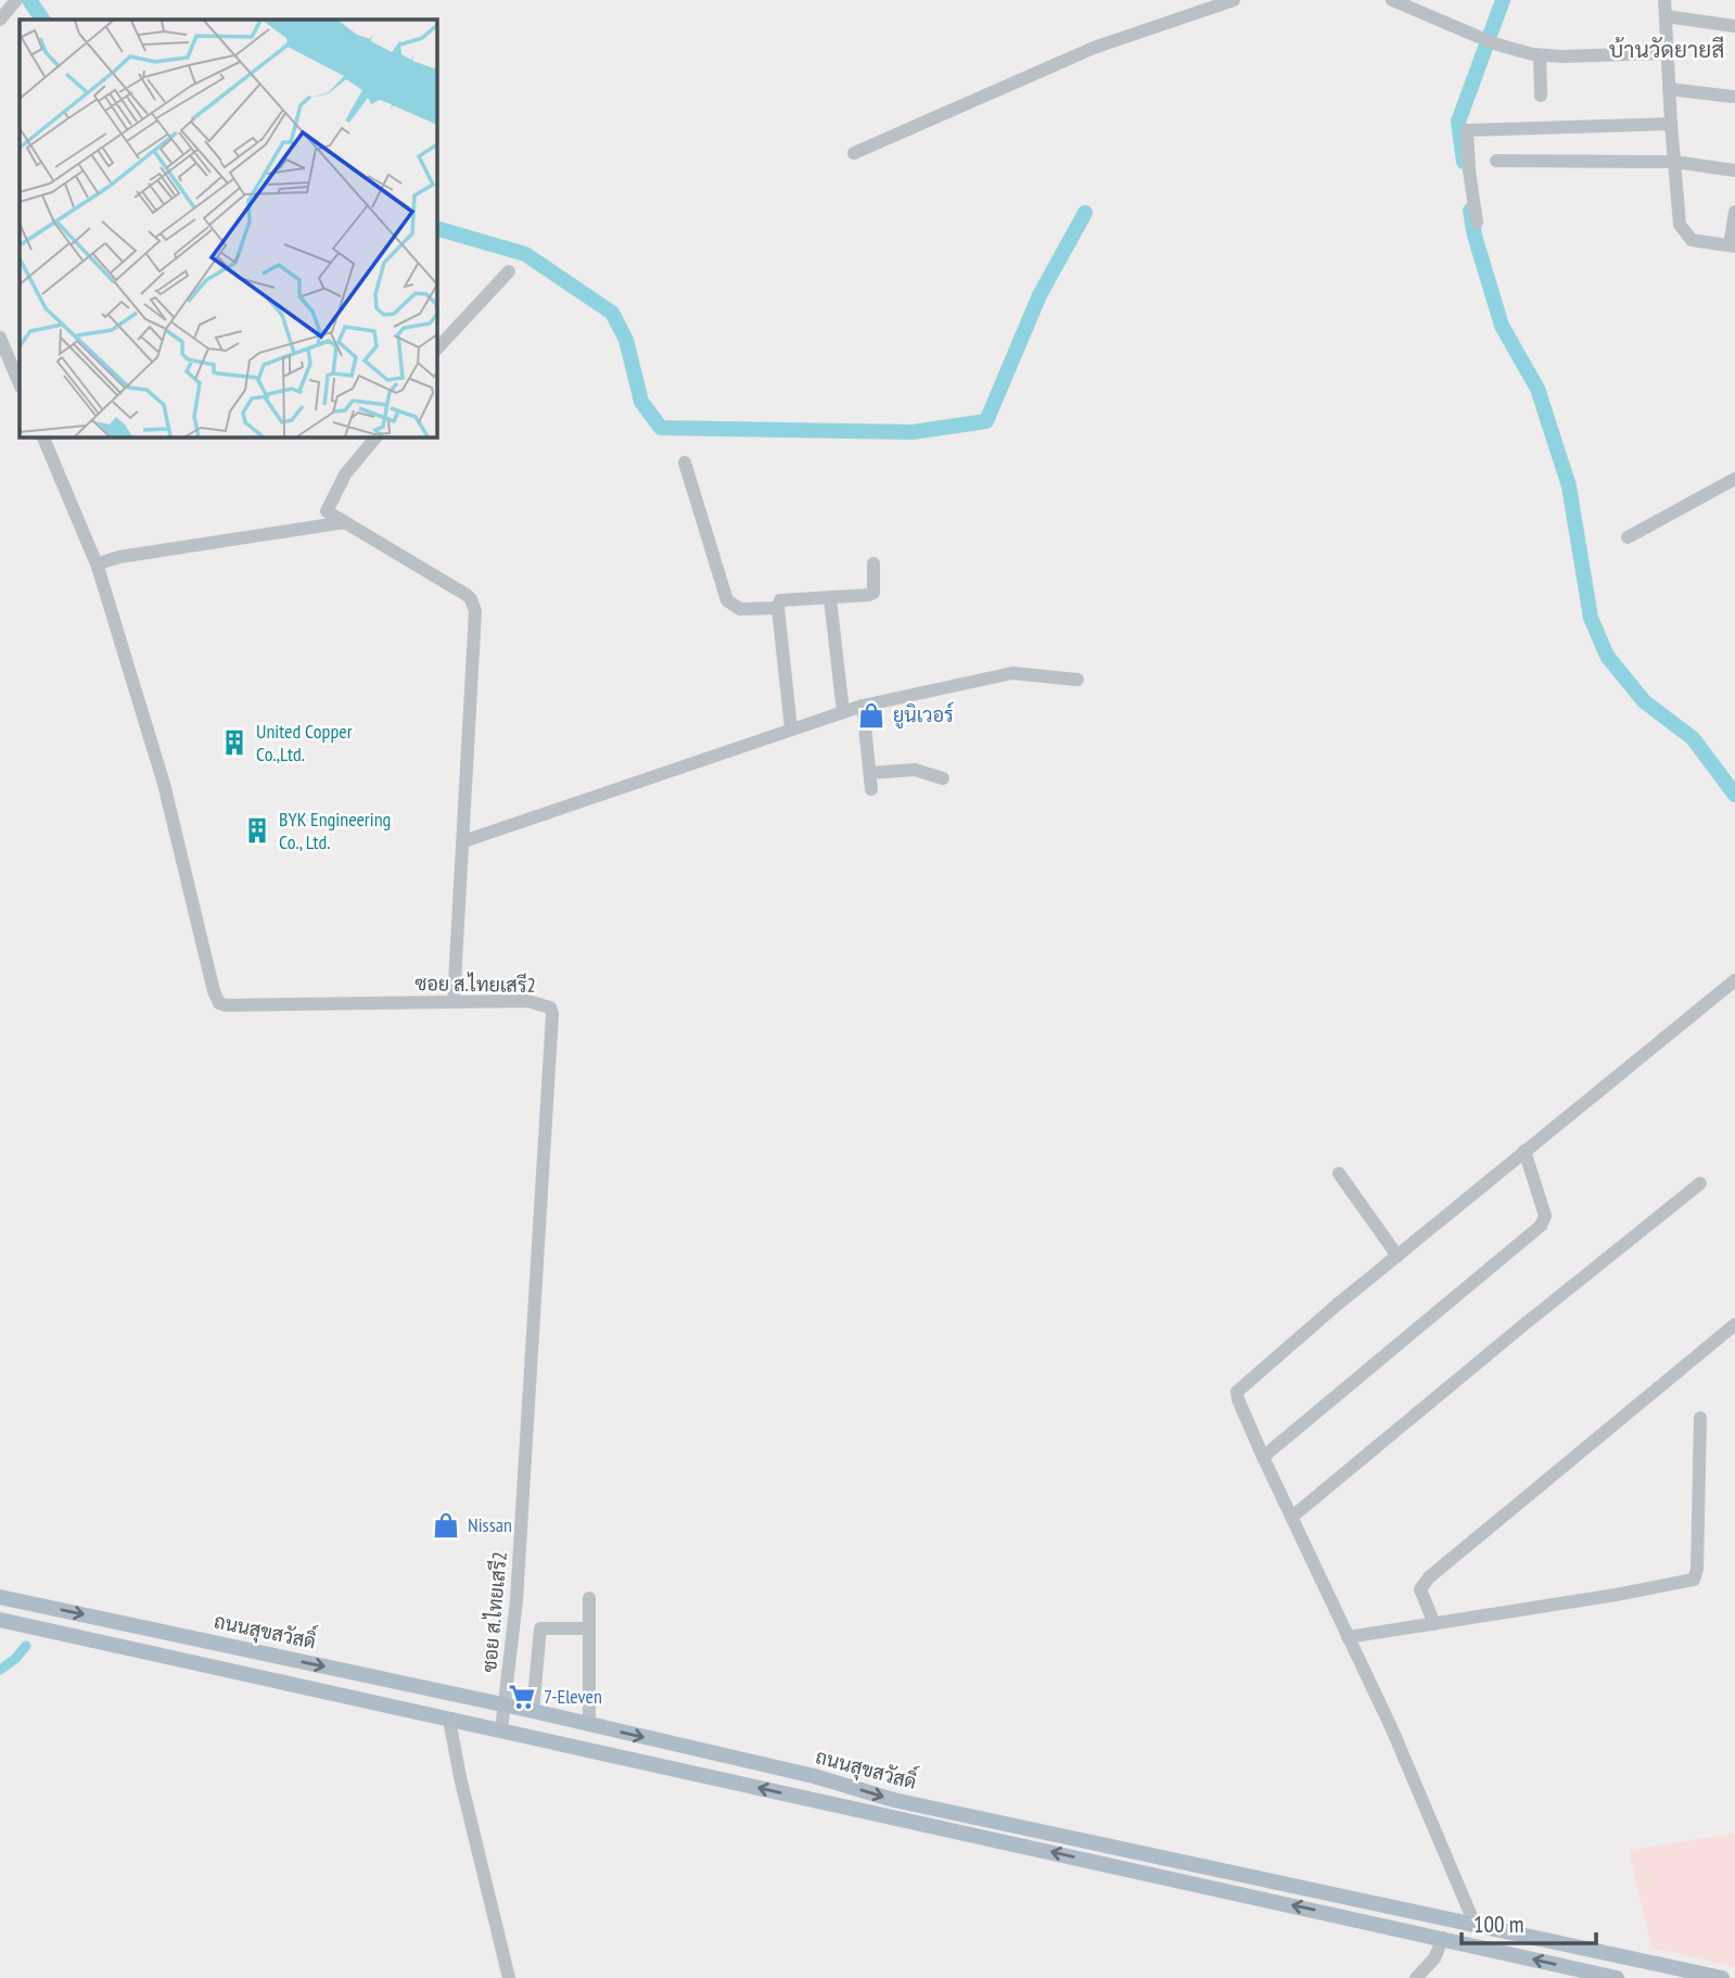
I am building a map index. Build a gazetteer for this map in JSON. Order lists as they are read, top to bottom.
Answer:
{
  "streets": {
    "main road": ["ถนนสุขสวัสดิ์"],
    "street": ["ซอย ส.ไทยเสรี2"]
  },
  "crossings": [
    ["ซอย ส.ไทยเสรี2", "ถนนสุขสวัสดิ์"]
  ],
  "districts": ["บ้านวัดยายสี"],
  "places": {
    "shop": ["ยูนิเวอร์", "Nissan"],
    "building": ["United Copper Co.,Ltd.", "BYK Engineering Co., Ltd."],
    "supermarket": ["7-Eleven"]
  },
  "scale_bar": "100 m"
}
